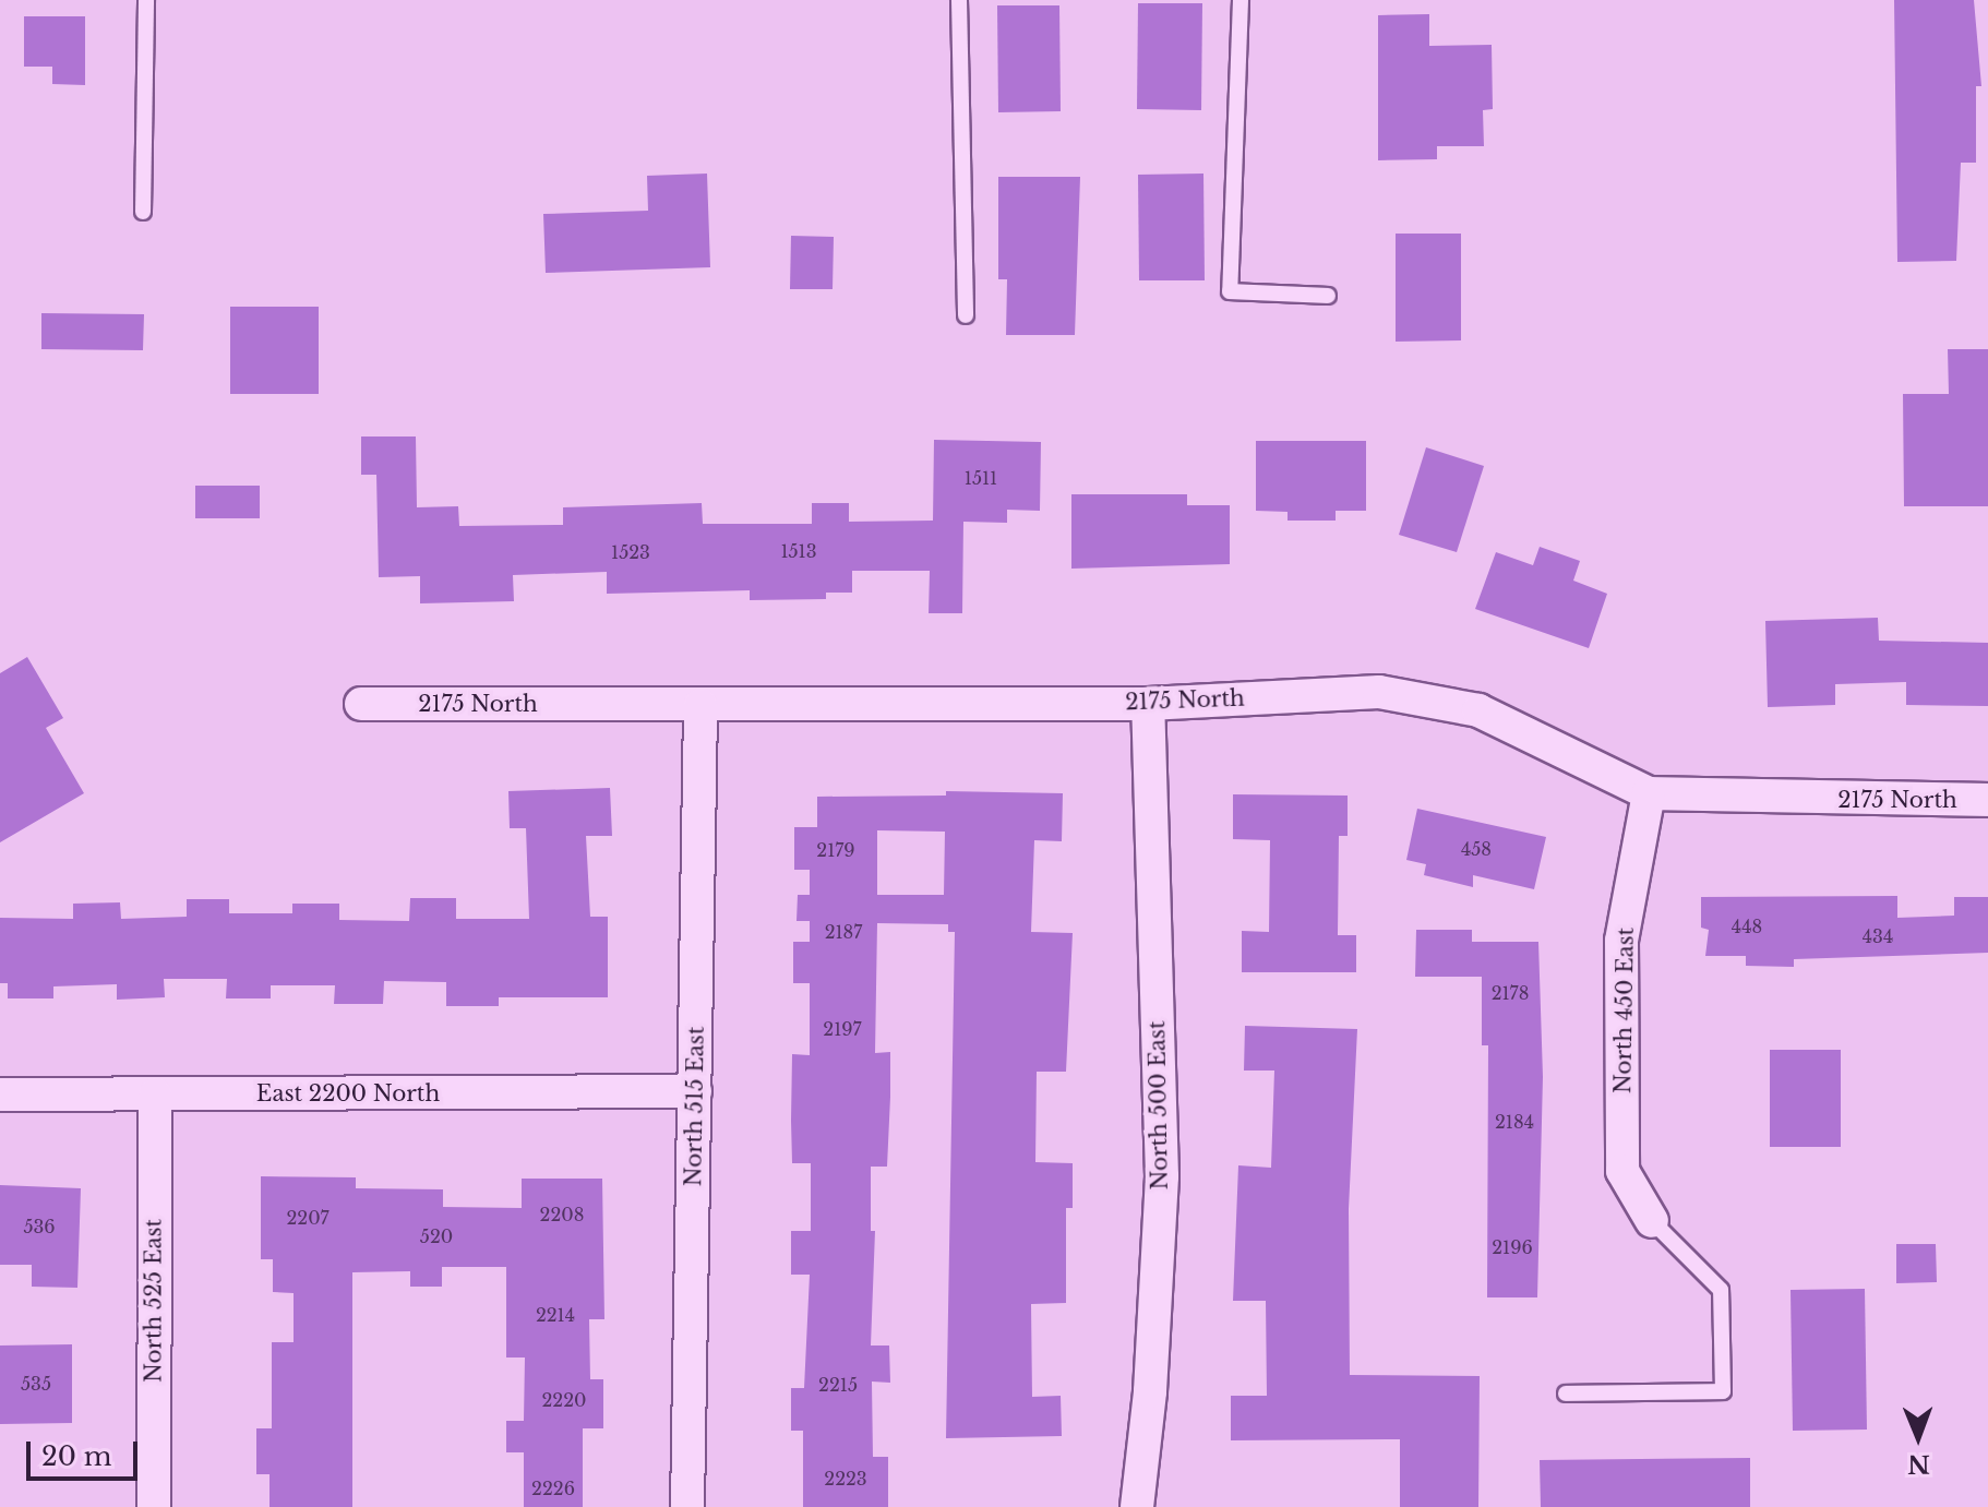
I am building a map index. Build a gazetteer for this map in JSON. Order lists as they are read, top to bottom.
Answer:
{
  "streets": {
    "street": [
      "2175 North",
      "North 450 East",
      "East 2200 North",
      "North 500 East",
      "North 515 East",
      "North 525 East"
    ]
  },
  "crossings": [
    ["2175 North", "North 450 East"],
    ["2175 North", "North 500 East"],
    ["2175 North", "North 515 East"],
    ["East 2200 North", "North 515 East"],
    ["East 2200 North", "North 525 East"]
  ],
  "house_numbers": [
    "1511",
    "1513",
    "1523",
    "458",
    "2179",
    "448",
    "2187",
    "434",
    "2178",
    "2197",
    "2184",
    "2208",
    "2207",
    "536",
    "520",
    "2196",
    "2214",
    "535",
    "2215",
    "2220",
    "2223",
    "2226"
  ],
  "scale_bar": "20 m",
  "north": "bottom"
}
